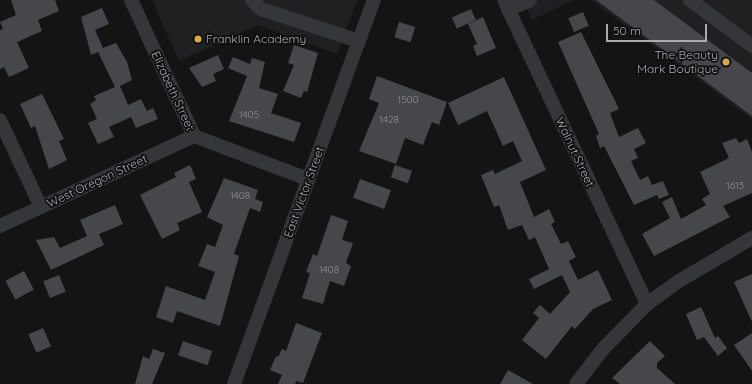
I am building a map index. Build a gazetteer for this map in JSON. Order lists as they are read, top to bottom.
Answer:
{
  "streets": {
    "street": [
      "Elizabeth Street",
      "Walnut Street",
      "West Oregon Street",
      "East Victor Street"
    ]
  },
  "crossings": [
    ["Elizabeth Street", "West Oregon Street"],
    ["Elizabeth Street", "East Victor Street"]
  ],
  "places": ["Franklin Academy", "The Beauty Mark Boutique"],
  "house_numbers": [
    "1500",
    "1405",
    "1428",
    "1613",
    "1408",
    "1408"
  ],
  "scale_bar": "50 m"
}
